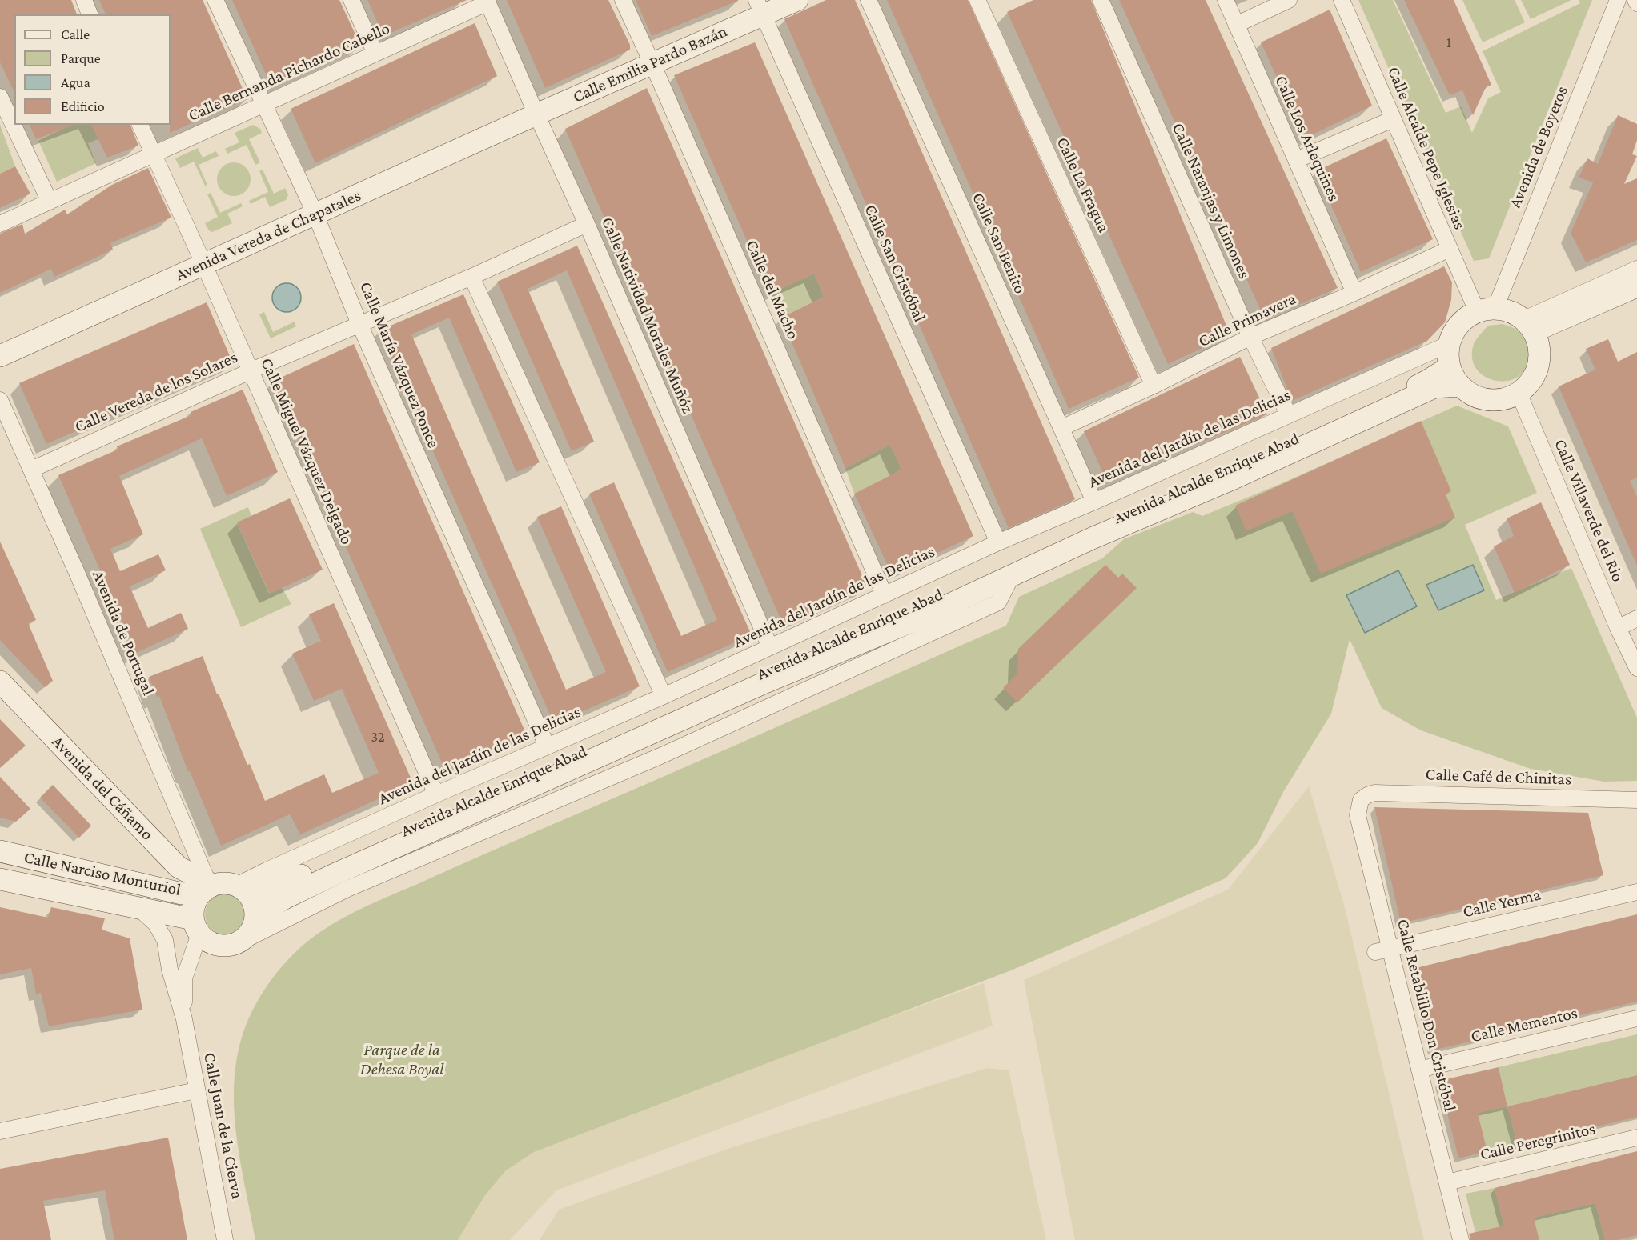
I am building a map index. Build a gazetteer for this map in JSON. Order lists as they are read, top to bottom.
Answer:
{
  "streets": {
    "main road": [
      "Calle Emilia Pardo Bazán",
      "Avenida Vereda de Chapatales",
      "Avenida Alcalde Enrique Abad",
      "Avenida del Cáñamo",
      "Calle Narciso Monturiol"
    ],
    "street": [
      "Calle Bernanda Pichardo Cabello",
      "Calle Los Arlequines",
      "Avenida de Boyeros",
      "Calle Alcalde Pepe Iglesias",
      "Calle La Fragua",
      "Calle Naranjas y Limones",
      "Calle San Benito",
      "Calle San Cristóbal",
      "Calle del Macho",
      "Calle Natividad Morales Muñóz",
      "Calle Primavera",
      "Calle María Vázquez Ponce",
      "Calle Vereda de los Solares",
      "Avenida del Jardín de las Delicias",
      "Calle Miguel Vázquez Delgado",
      "Calle Villaverde del Rio",
      "Avenida de Portugal",
      "Calle Café de Chinitas",
      "Calle Yerma",
      "Calle Retablillo Don Cristóbal",
      "Calle Mementos",
      "Calle Juan de la Cierva",
      "Calle Peregrinitos"
    ]
  },
  "crossings": [
    ["Calle Emilia Pardo Bazán", "Avenida Vereda de Chapatales"],
    ["Calle Emilia Pardo Bazán", "Calle San Cristóbal"],
    ["Calle Emilia Pardo Bazán", "Calle del Macho"],
    ["Calle Emilia Pardo Bazán", "Calle Natividad Morales Muñóz"],
    ["Calle Bernanda Pichardo Cabello", "Calle Natividad Morales Muñóz"],
    ["Calle Bernanda Pichardo Cabello", "Calle María Vázquez Ponce"],
    ["Calle Bernanda Pichardo Cabello", "Calle Miguel Vázquez Delgado"],
    ["Calle Los Arlequines", "Calle Primavera"],
    ["Avenida de Boyeros", "Calle Alcalde Pepe Iglesias"],
    ["Avenida de Boyeros", "Avenida del Jardín de las Delicias"],
    ["Avenida de Boyeros", "Avenida Alcalde Enrique Abad"],
    ["Avenida de Boyeros", "Calle Villaverde del Rio"],
    ["Calle Alcalde Pepe Iglesias", "Calle Primavera"],
    ["Calle Alcalde Pepe Iglesias", "Avenida del Jardín de las Delicias"],
    ["Calle Alcalde Pepe Iglesias", "Avenida Alcalde Enrique Abad"],
    ["Calle Alcalde Pepe Iglesias", "Calle Villaverde del Rio"],
    ["Calle La Fragua", "Calle Primavera"],
    ["Calle Naranjas y Limones", "Calle Primavera"],
    ["Calle Naranjas y Limones", "Avenida del Jardín de las Delicias"],
    ["Avenida Vereda de Chapatales", "Calle Natividad Morales Muñóz"],
    ["Avenida Vereda de Chapatales", "Calle María Vázquez Ponce"],
    ["Avenida Vereda de Chapatales", "Calle Miguel Vázquez Delgado"],
    ["Calle San Benito", "Calle Primavera"],
    ["Calle San Benito", "Avenida del Jardín de las Delicias"],
    ["Calle San Cristóbal", "Avenida del Jardín de las Delicias"],
    ["Calle del Macho", "Avenida del Jardín de las Delicias"],
    ["Calle Natividad Morales Muñóz", "Calle Vereda de los Solares"],
    ["Calle Natividad Morales Muñóz", "Avenida del Jardín de las Delicias"],
    ["Calle María Vázquez Ponce", "Calle Vereda de los Solares"],
    ["Calle María Vázquez Ponce", "Avenida del Jardín de las Delicias"],
    ["Calle Vereda de los Solares", "Calle Miguel Vázquez Delgado"],
    ["Calle Vereda de los Solares", "Avenida de Portugal"],
    ["Avenida del Jardín de las Delicias", "Calle Miguel Vázquez Delgado"],
    ["Avenida del Jardín de las Delicias", "Avenida Alcalde Enrique Abad"],
    ["Avenida del Jardín de las Delicias", "Calle Villaverde del Rio"],
    ["Avenida del Jardín de las Delicias", "Avenida de Portugal"],
    ["Avenida del Jardín de las Delicias", "Avenida del Cáñamo"],
    ["Avenida del Jardín de las Delicias", "Calle Narciso Monturiol"],
    ["Avenida Alcalde Enrique Abad", "Calle Villaverde del Rio"],
    ["Avenida Alcalde Enrique Abad", "Avenida de Portugal"],
    ["Avenida Alcalde Enrique Abad", "Avenida del Cáñamo"],
    ["Avenida Alcalde Enrique Abad", "Calle Narciso Monturiol"],
    ["Avenida de Portugal", "Avenida del Cáñamo"],
    ["Avenida de Portugal", "Calle Narciso Monturiol"],
    ["Calle Café de Chinitas", "Calle Retablillo Don Cristóbal"],
    ["Avenida del Cáñamo", "Calle Narciso Monturiol"],
    ["Calle Yerma", "Calle Retablillo Don Cristóbal"],
    ["Calle Retablillo Don Cristóbal", "Calle Mementos"],
    ["Calle Retablillo Don Cristóbal", "Calle Peregrinitos"]
  ],
  "parks": ["Parque de la Dehesa Boyal"],
  "house_numbers": ["1", "32"],
  "legend": [
    "Calle",
    "Parque",
    "Agua",
    "Edificio"
  ]
}
